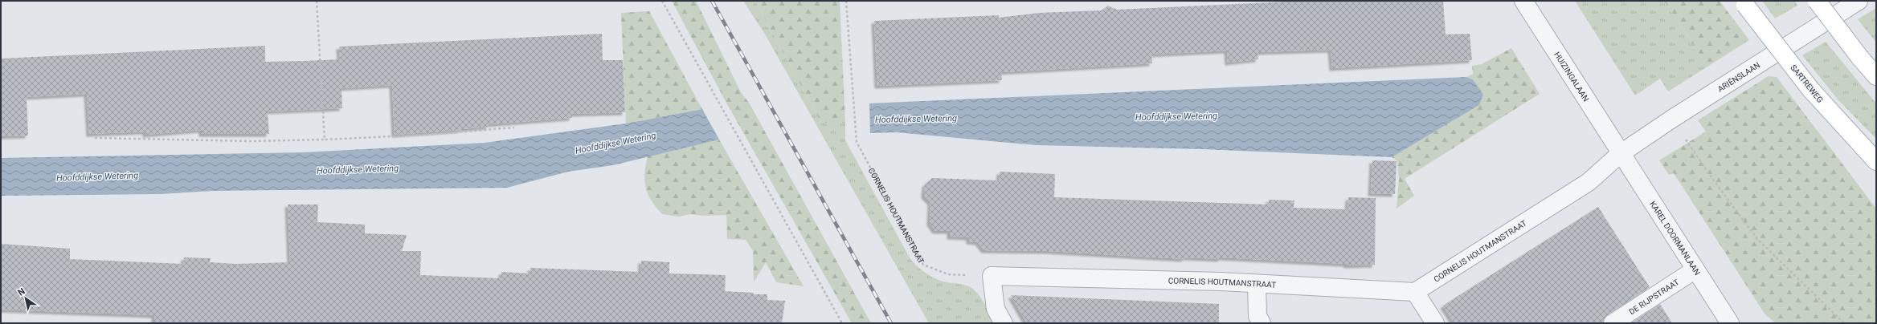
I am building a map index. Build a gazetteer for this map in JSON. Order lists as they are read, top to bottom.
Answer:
{
  "streets": {
    "main road": ["SARTREWEG"],
    "street": [
      "HUIZINGALAAN",
      "ARIËNSLAAN",
      "CORNELIS HOUTMANSTRAAT",
      "KAREL DOORMANLAAN",
      "DE RIJPSTRAAT"
    ]
  },
  "crossings": [
    ["HUIZINGALAAN", "ARIËNSLAAN"],
    ["HUIZINGALAAN", "CORNELIS HOUTMANSTRAAT"],
    ["HUIZINGALAAN", "KAREL DOORMANLAAN"],
    ["ARIËNSLAAN", "CORNELIS HOUTMANSTRAAT"],
    ["ARIËNSLAAN", "KAREL DOORMANLAAN"],
    ["CORNELIS HOUTMANSTRAAT", "KAREL DOORMANLAAN"],
    ["KAREL DOORMANLAAN", "DE RIJPSTRAAT"]
  ],
  "water": ["Hoofddijkse Wetering"],
  "north": "top left"
}
